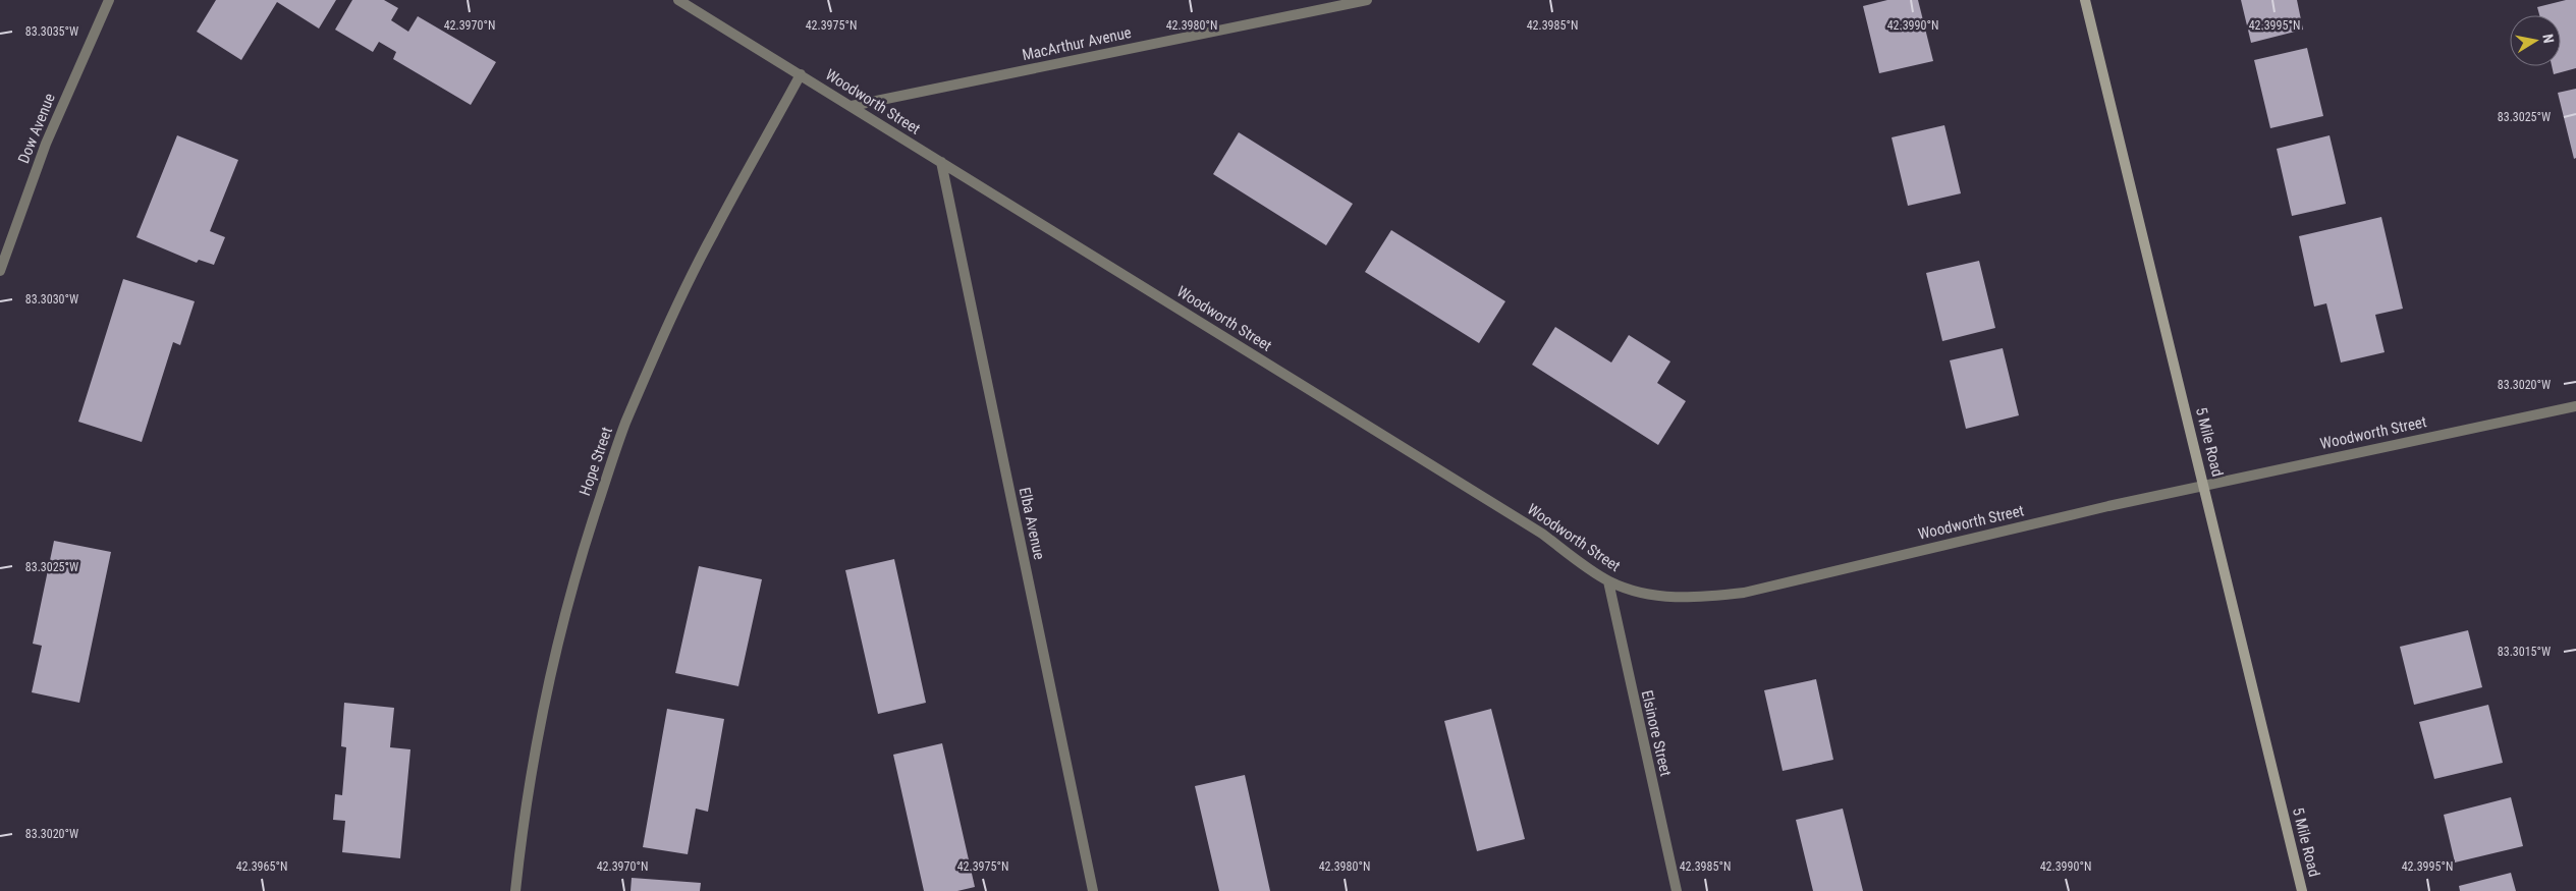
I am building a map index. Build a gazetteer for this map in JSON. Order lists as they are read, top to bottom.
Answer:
{
  "streets": {
    "main road": ["5 Mile Road"],
    "street": [
      "MacArthur Avenue",
      "Woodworth Street",
      "Dow Avenue",
      "Hope Street",
      "Elba Avenue",
      "Elsinore Street"
    ]
  },
  "crossings": [
    ["MacArthur Avenue", "Woodworth Street"],
    ["Woodworth Street", "5 Mile Road"],
    ["Woodworth Street", "Hope Street"],
    ["Woodworth Street", "Elba Avenue"],
    ["Woodworth Street", "Elsinore Street"]
  ],
  "north": "right",
  "coordinates": [
    "42.3970°N",
    "42.3975°N",
    "42.3980°N",
    "42.3985°N",
    "42.3990°N",
    "42.3995°N",
    "83.3035°W",
    "83.3025°W",
    "83.3030°W",
    "83.3020°W",
    "83.3015°W",
    "42.3965°N"
  ]
}
